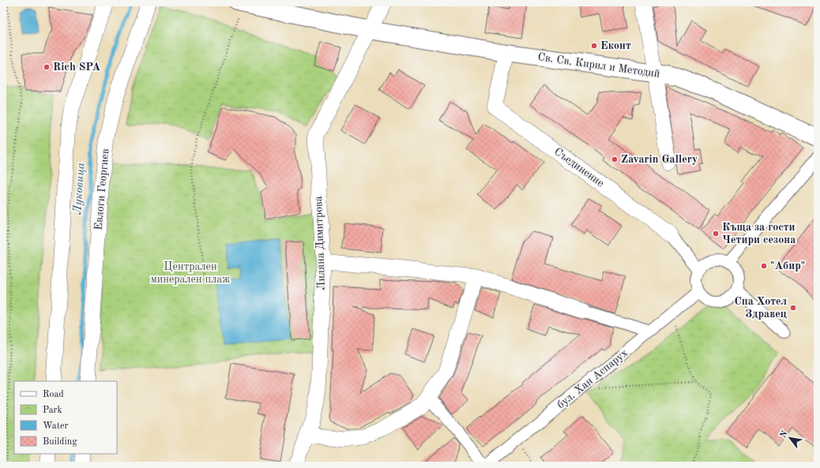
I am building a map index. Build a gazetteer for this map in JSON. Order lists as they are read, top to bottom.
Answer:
{
  "streets": {
    "street": [
      "Св. Св. Кирил и Методий",
      "Съединение",
      "Евлоги Георгиев",
      "Лиляна Димитрова",
      "бул. Хан Аспарух"
    ]
  },
  "crossings": [
    ["Св. Св. Кирил и Методий", "Съединение"],
    ["Св. Св. Кирил и Методий", "Лиляна Димитрова"],
    ["Съединение", "бул. Хан Аспарух"]
  ],
  "water": ["Луковица"],
  "parks": ["Централен минерален плаж"],
  "places": [
    "Еконт",
    "Rich SPA",
    "Zavarin Gallery",
    "Къща за гости Четири сезона",
    "\"Абир\"",
    "Спа Хотел Здравец"
  ],
  "legend": [
    "Road",
    "Park",
    "Water",
    "Building"
  ],
  "north": "top left"
}
